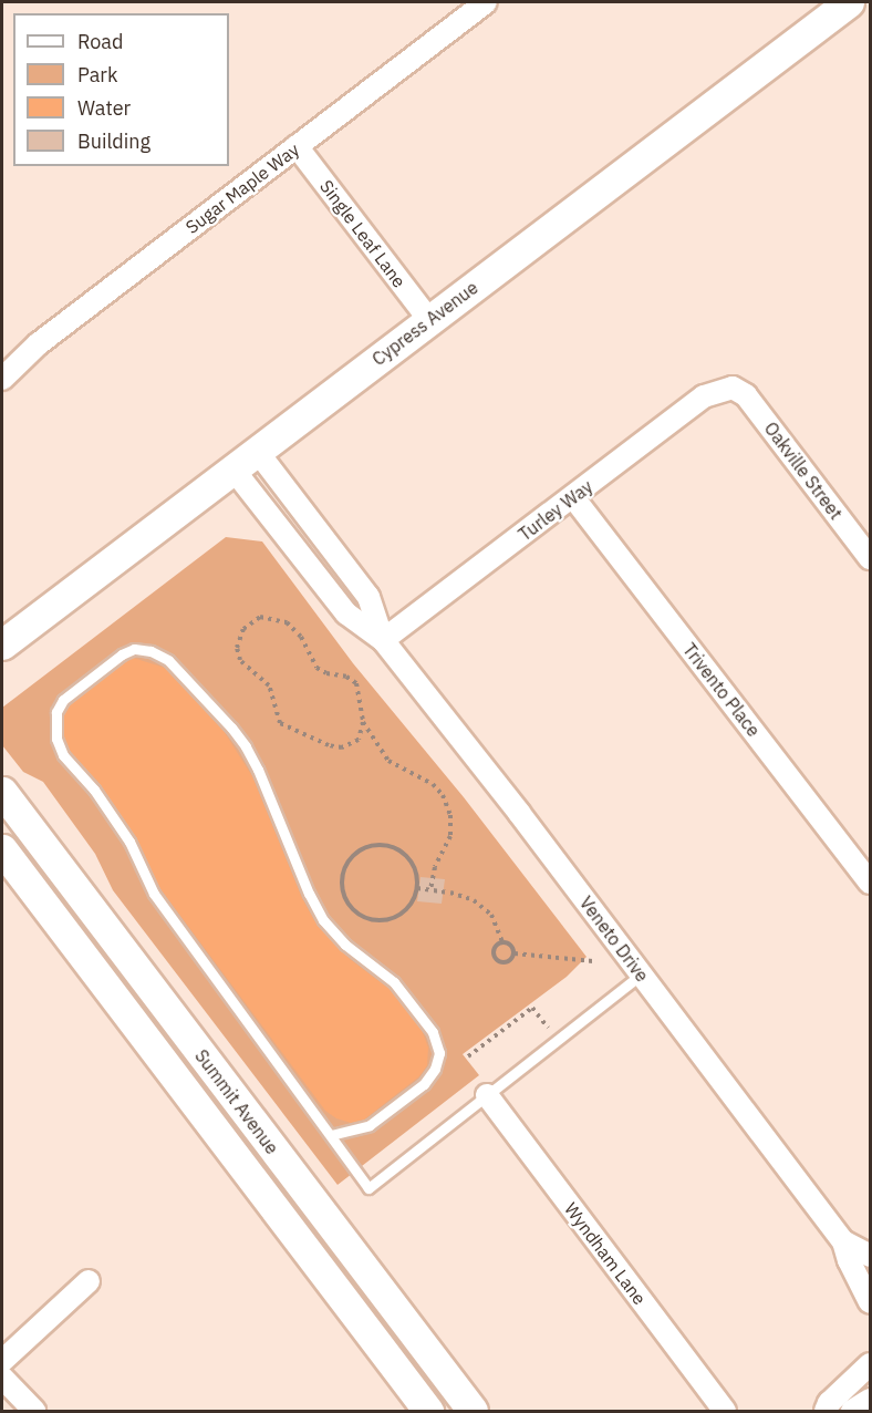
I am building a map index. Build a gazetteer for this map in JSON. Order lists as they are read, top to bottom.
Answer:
{
  "streets": {
    "main road": ["Cypress Avenue", "Summit Avenue"],
    "street": [
      "Sugar Maple Way",
      "Single Leaf Lane",
      "Oakville Street",
      "Turley Way",
      "Trivento Place",
      "Veneto Drive",
      "Wyndham Lane"
    ]
  },
  "crossings": [
    ["Sugar Maple Way", "Single Leaf Lane"],
    ["Single Leaf Lane", "Cypress Avenue"],
    ["Cypress Avenue", "Veneto Drive"],
    ["Oakville Street", "Turley Way"],
    ["Turley Way", "Trivento Place"],
    ["Turley Way", "Veneto Drive"]
  ],
  "legend": [
    "Road",
    "Park",
    "Water",
    "Building"
  ]
}
